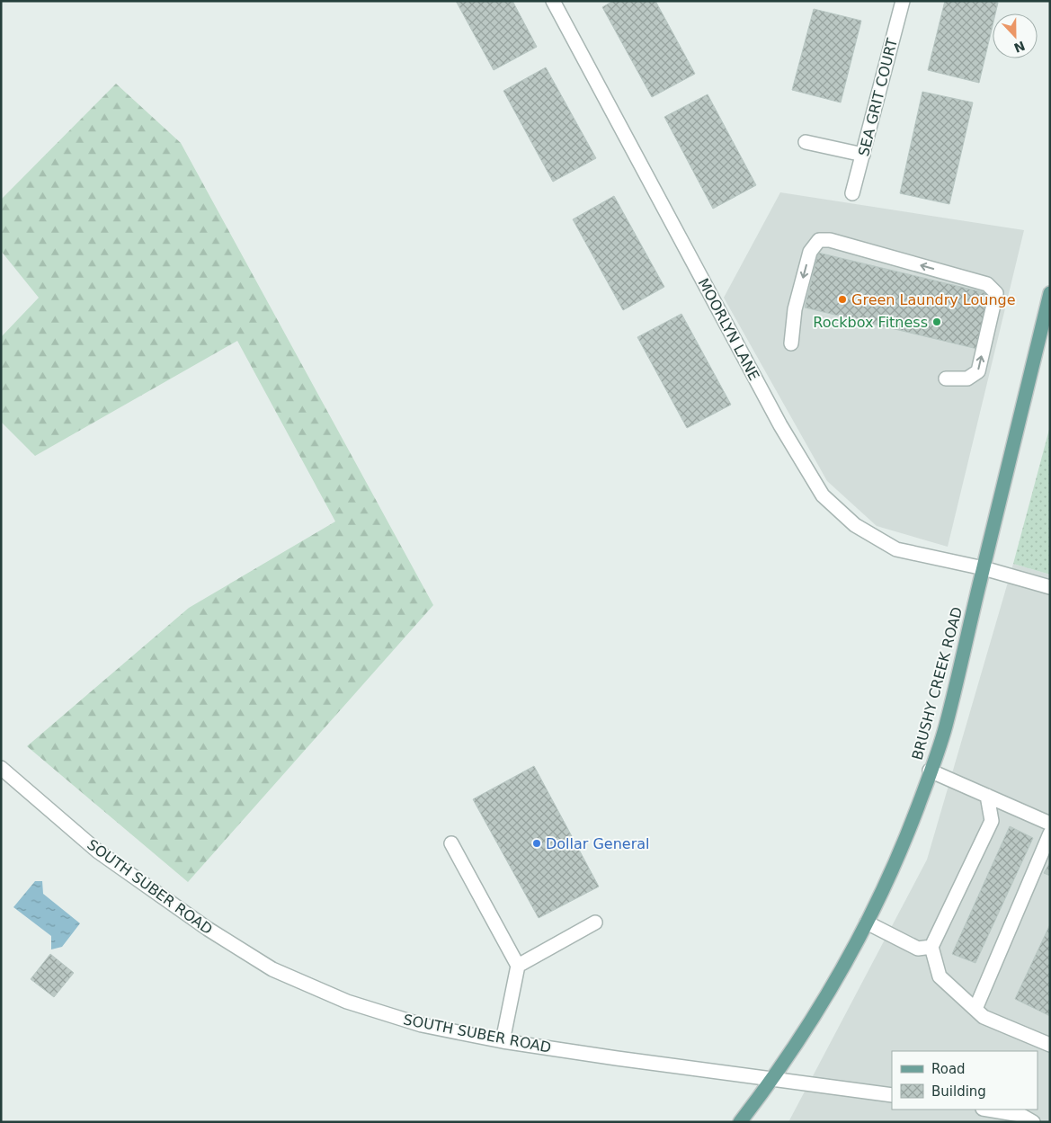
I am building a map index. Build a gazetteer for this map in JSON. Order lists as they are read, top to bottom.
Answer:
{
  "streets": {
    "main road": ["BRUSHY CREEK ROAD"],
    "street": ["SEA GRIT COURT", "MOORLYN LANE", "SOUTH SUBER ROAD"]
  },
  "crossings": [
    ["MOORLYN LANE", "BRUSHY CREEK ROAD"],
    ["BRUSHY CREEK ROAD", "SOUTH SUBER ROAD"]
  ],
  "places": ["Green Laundry Lounge", "Rockbox Fitness", "Dollar General"],
  "legend": ["Road", "Building"],
  "north": "bottom"
}
